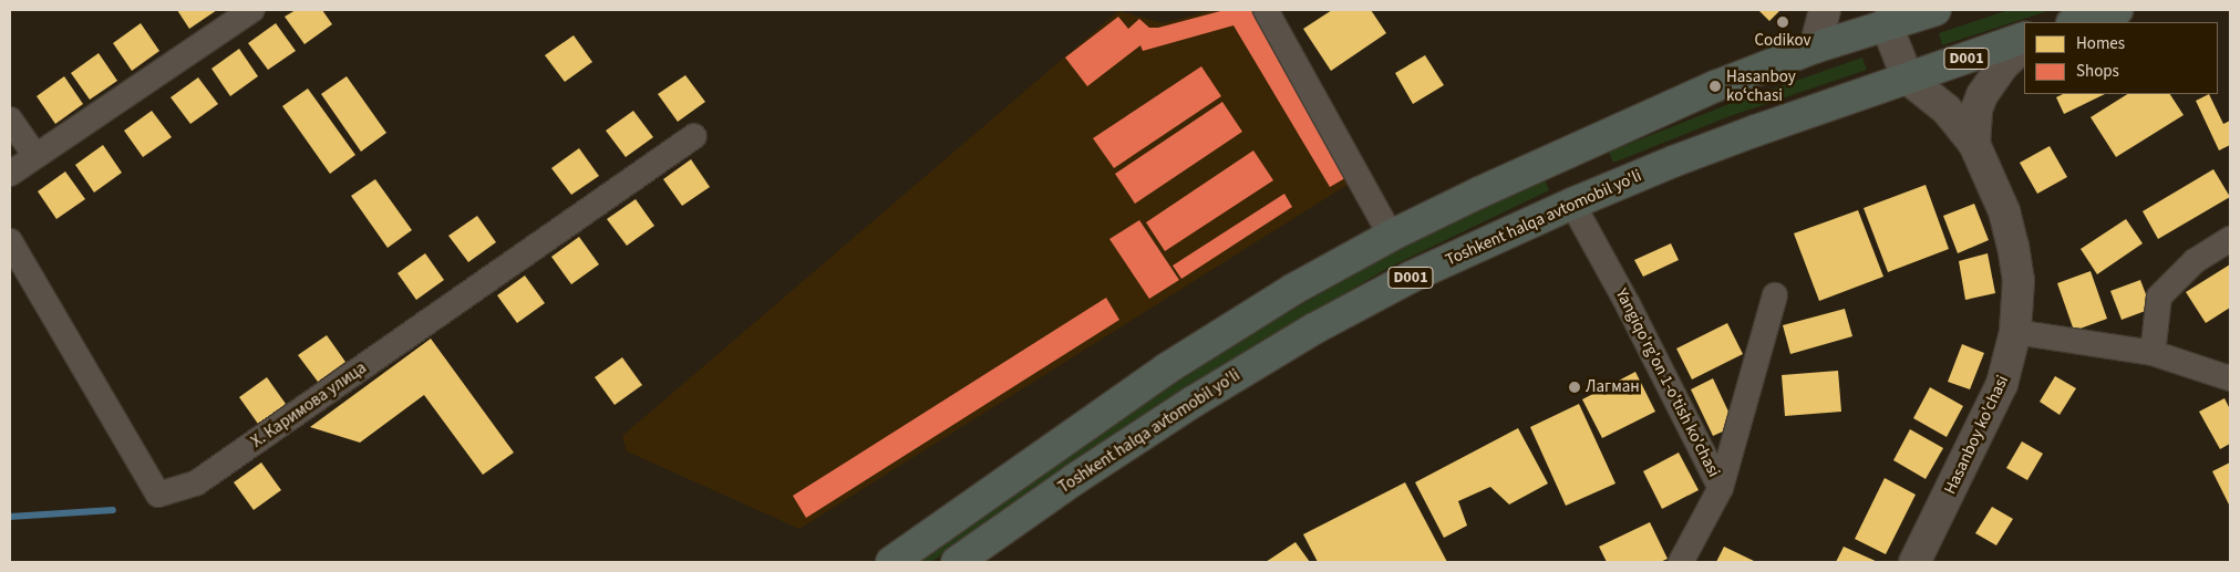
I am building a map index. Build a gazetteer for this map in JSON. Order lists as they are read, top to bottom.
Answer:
{
  "streets": {
    "highway": ["D001", "Toshkent halqa avtomobil yo'li"],
    "main road": ["Hasanboy ko'chasi"],
    "street": ["Yangiqo'rg'on 1-o'tish ko'chasi", "Х. Каримова улица"]
  },
  "crossings": [
    ["Toshkent halqa avtomobil yo'li", "Yangiqo'rg'on 1-o'tish ko'chasi"],
    ["Toshkent halqa avtomobil yo'li", "Hasanboy ko'chasi"]
  ],
  "places": ["Codikov", "Hasanboy koʻchasi", "Лагман"],
  "legend": ["Homes", "Shops"]
}
